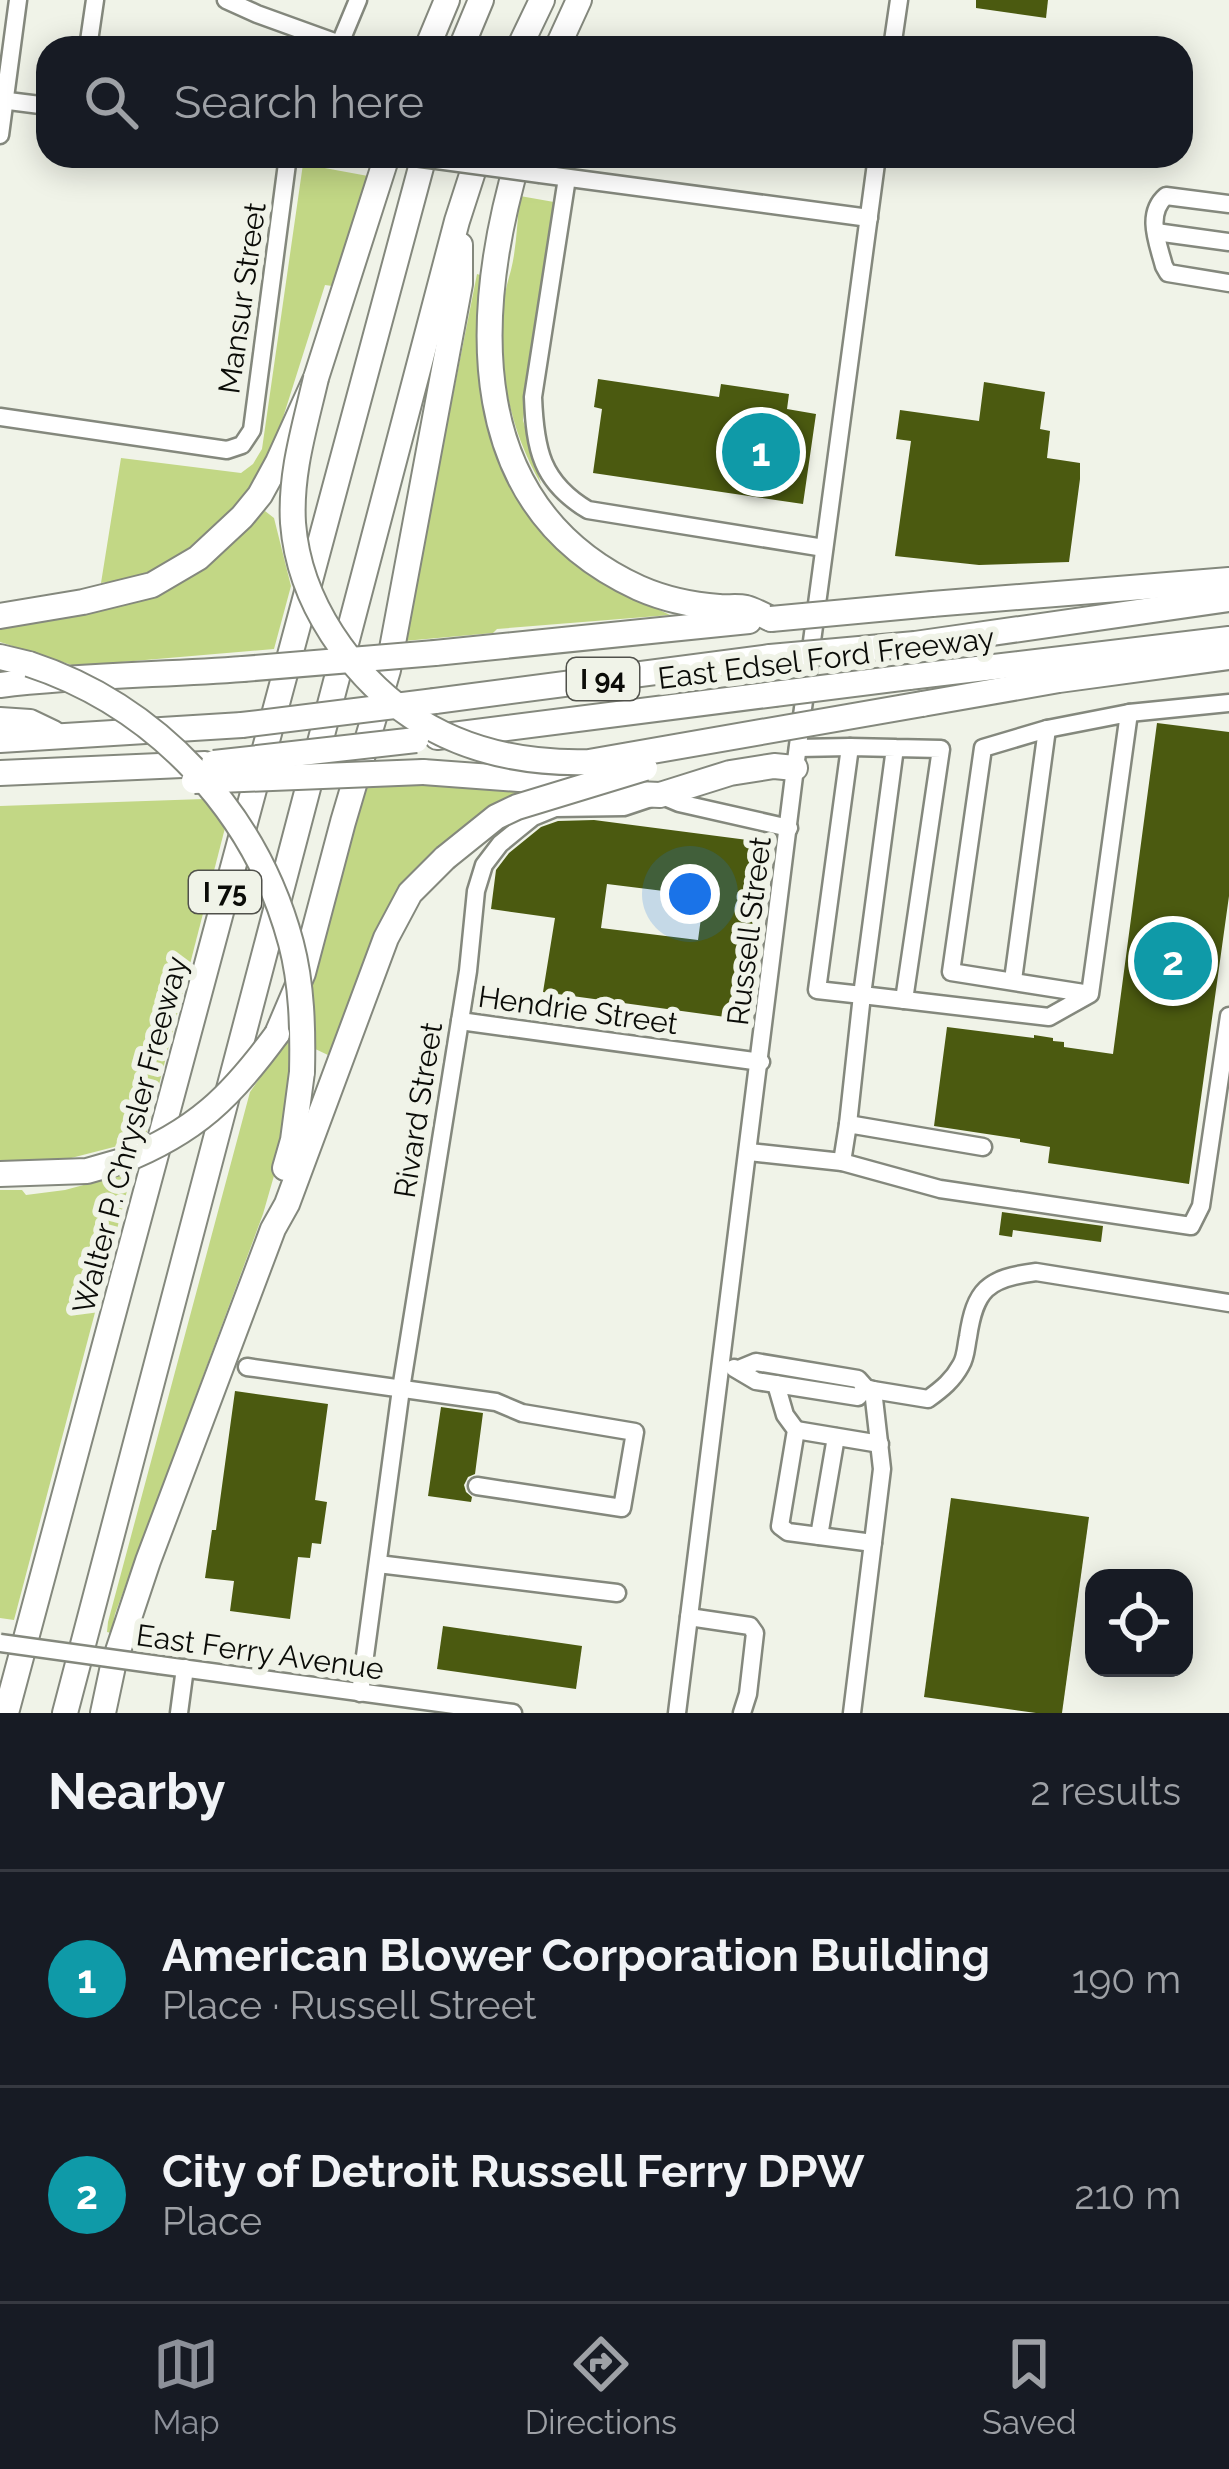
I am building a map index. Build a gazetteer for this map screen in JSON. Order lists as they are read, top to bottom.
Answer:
{
  "streets": {
    "highway": [
      "East Edsel Ford Freeway",
      "I 94",
      "I 75",
      "Walter P. Chrysler Freeway"
    ],
    "street": [
      "Mansur Street",
      "Russell Street",
      "Hendrie Street",
      "Rivard Street",
      "East Ferry Avenue"
    ]
  },
  "crossings": [
    ["Russell Street", "Hendrie Street"],
    ["Russell Street", "Rivard Street"],
    ["Hendrie Street", "Rivard Street"],
    ["Rivard Street", "East Ferry Avenue"]
  ],
  "page": {
    "search": "Search here",
    "pins": ["1", "2"],
    "heading": ["Nearby", "2 results"],
    "list": [
      {
        "mark": "1",
        "name": "American Blower Corporation Building",
        "note": "Place · Russell Street",
        "value": "190 m"
      },
      {
        "mark": "2",
        "name": "City of Detroit Russell Ferry DPW",
        "note": "Place",
        "value": "210 m"
      }
    ],
    "nav": ["Map", "Directions", "Saved"]
  }
}
